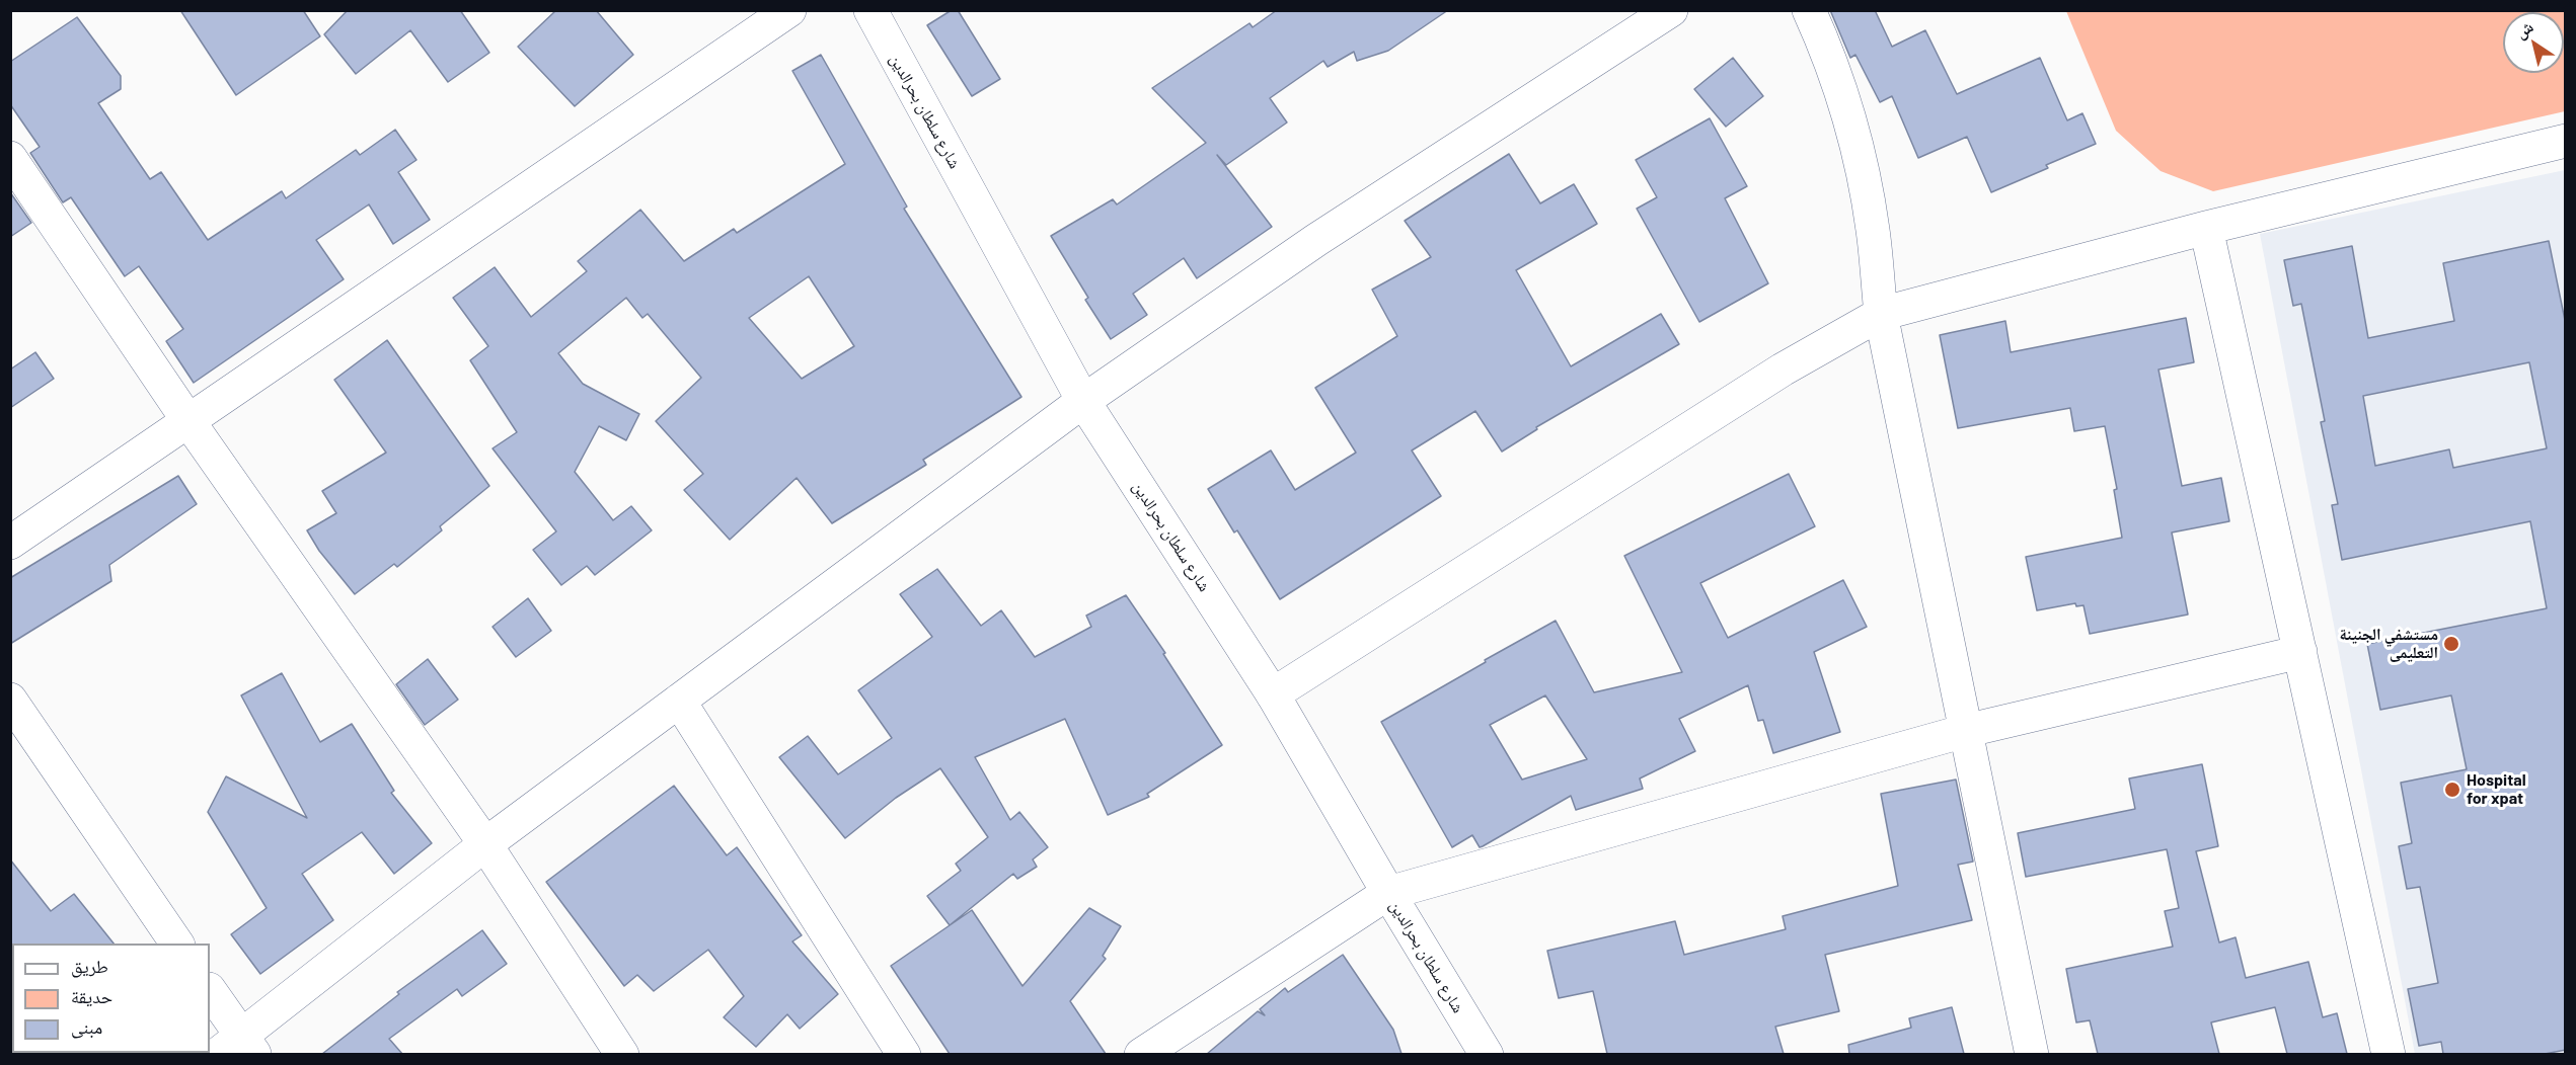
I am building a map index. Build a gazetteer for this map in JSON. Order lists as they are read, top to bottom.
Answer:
{
  "streets": {
    "street": ["شارع سلطان بحرالدين"]
  },
  "places": ["مستشفي الجنينة التعليمى", "Hospital for xpat"],
  "legend": ["طريق", "حديقة", "مبنى"],
  "north": "top left"
}
